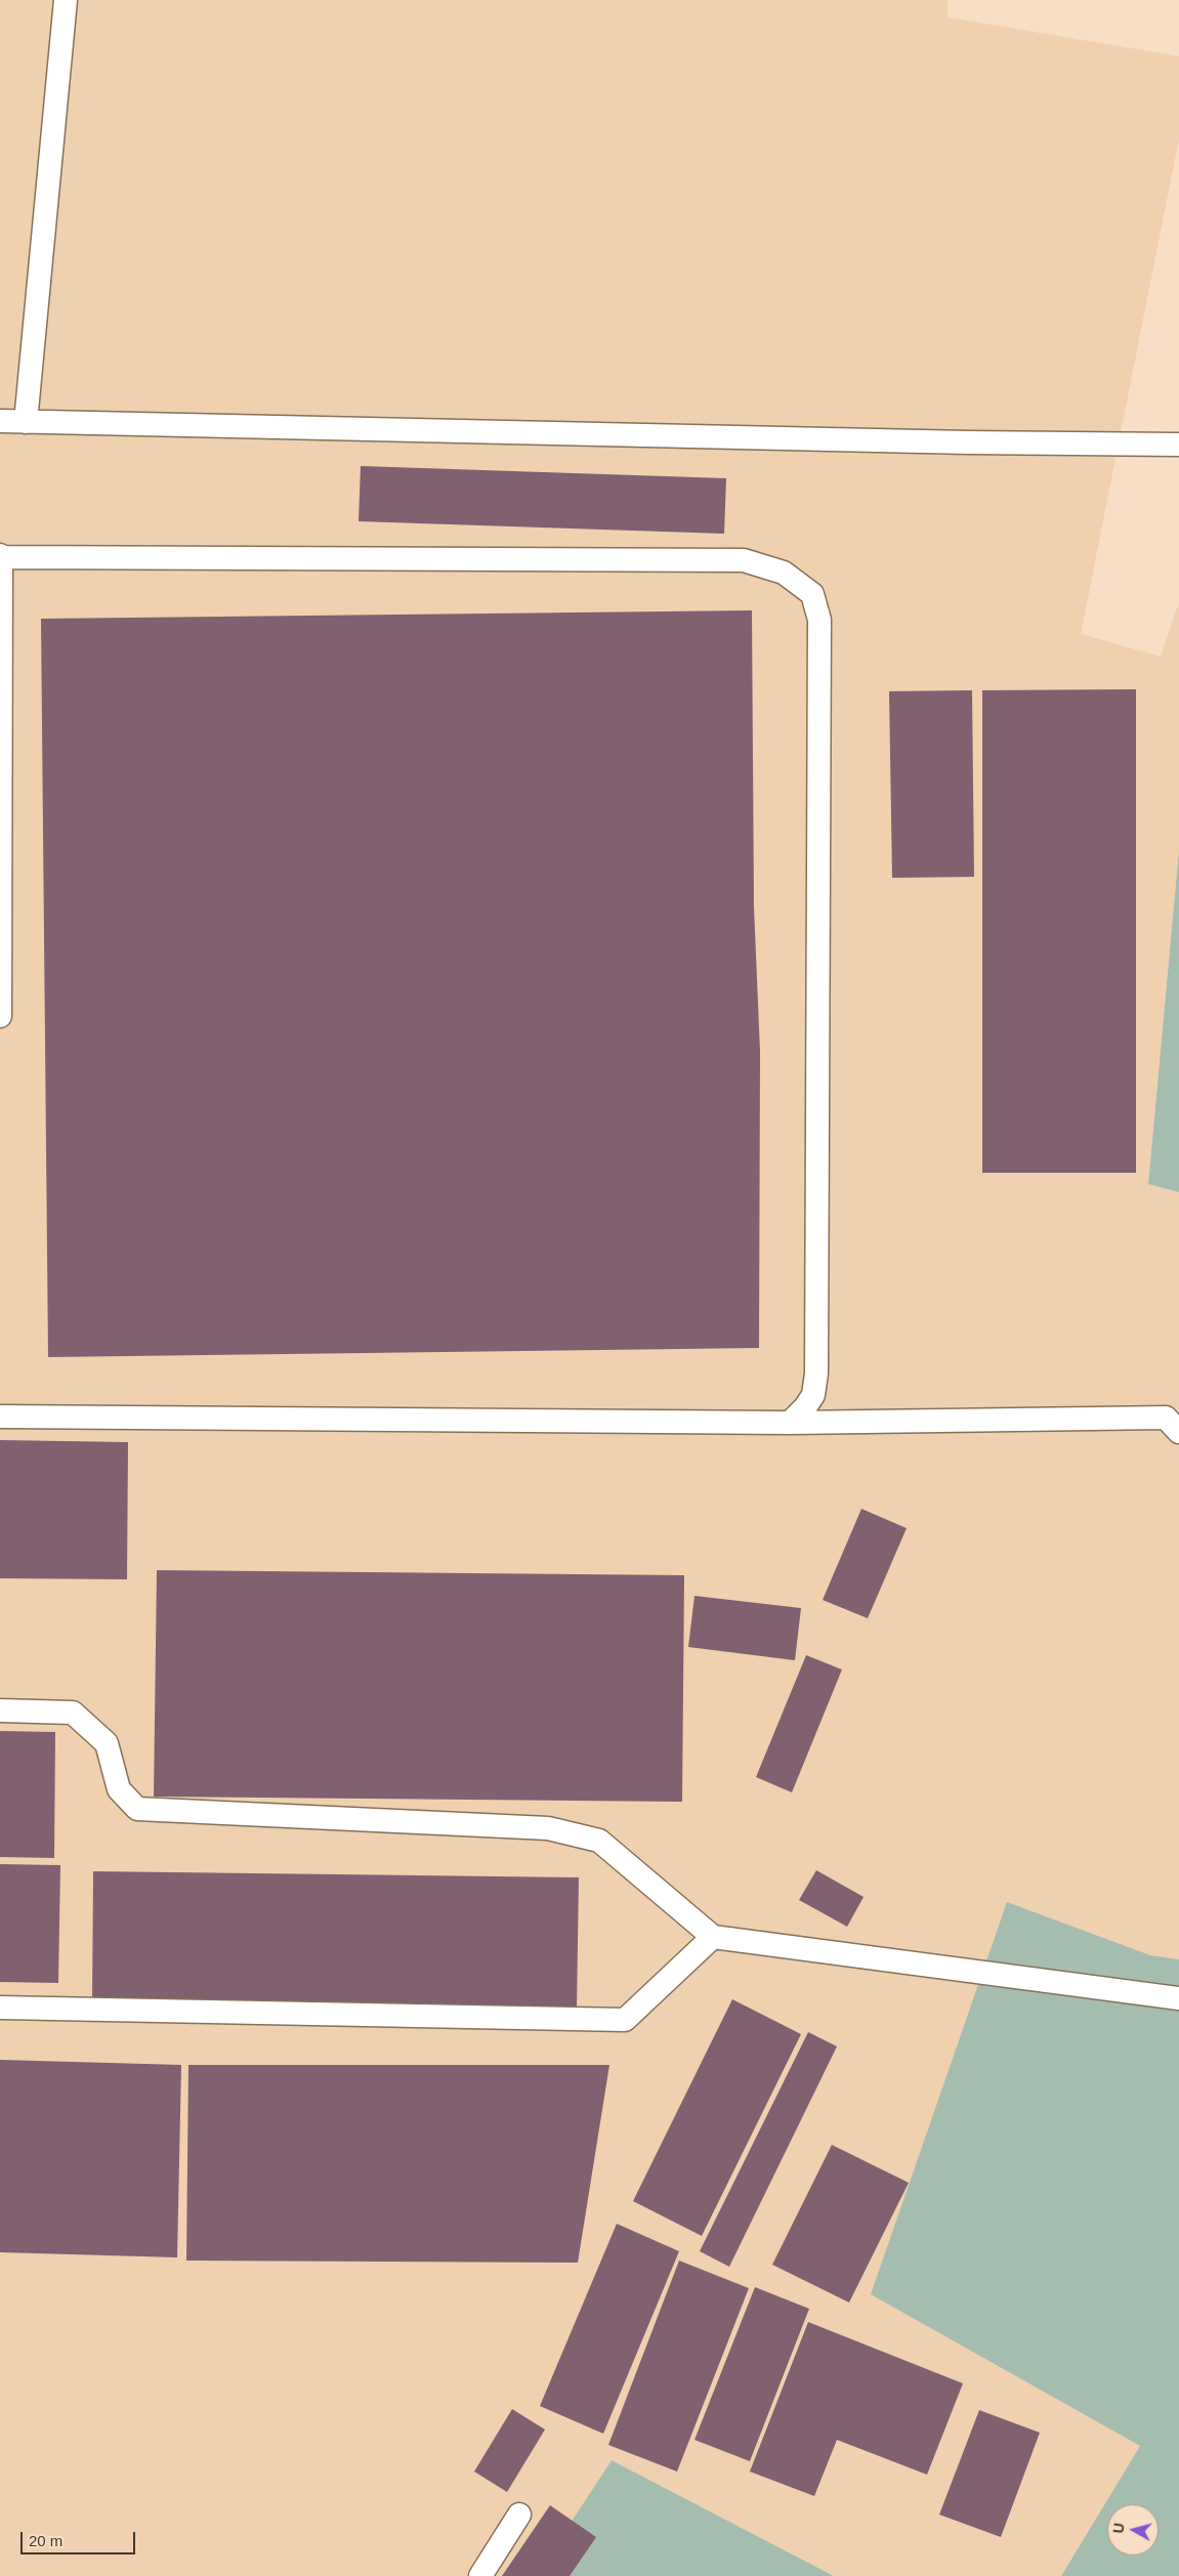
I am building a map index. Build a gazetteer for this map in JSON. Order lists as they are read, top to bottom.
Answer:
{
  "scale_bar": "20 m",
  "north": "left"
}
